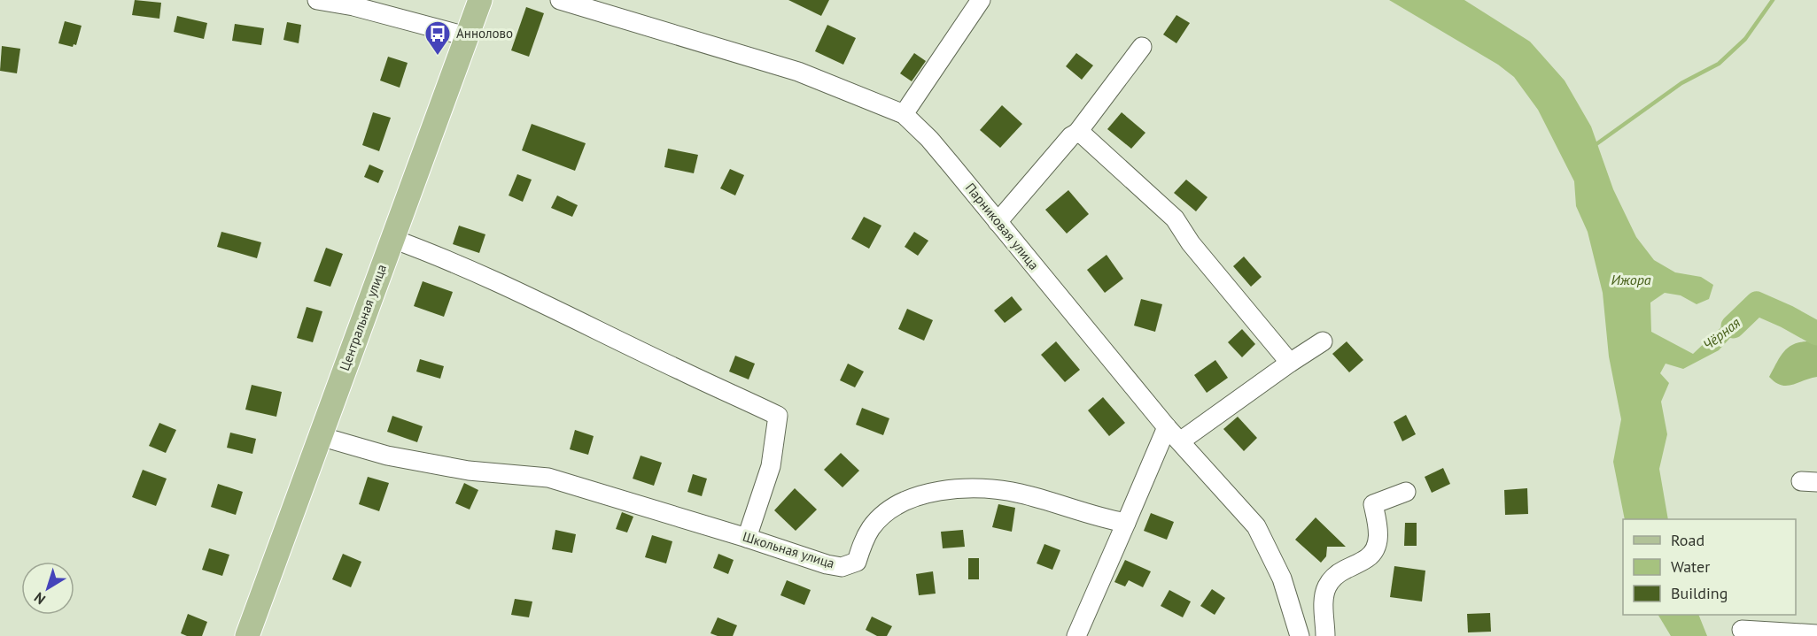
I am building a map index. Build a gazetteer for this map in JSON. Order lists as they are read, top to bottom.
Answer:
{
  "streets": {
    "main road": ["Центральная улица"],
    "street": ["Парниковая улица", "Школьная улица"]
  },
  "crossings": [
    ["Центральная улица", "Школьная улица"]
  ],
  "water": ["Ижора", "Чёрная"],
  "places": {
    "bus stop": ["Аннолово"]
  },
  "legend": ["Road", "Water", "Building"],
  "north": "bottom left"
}
